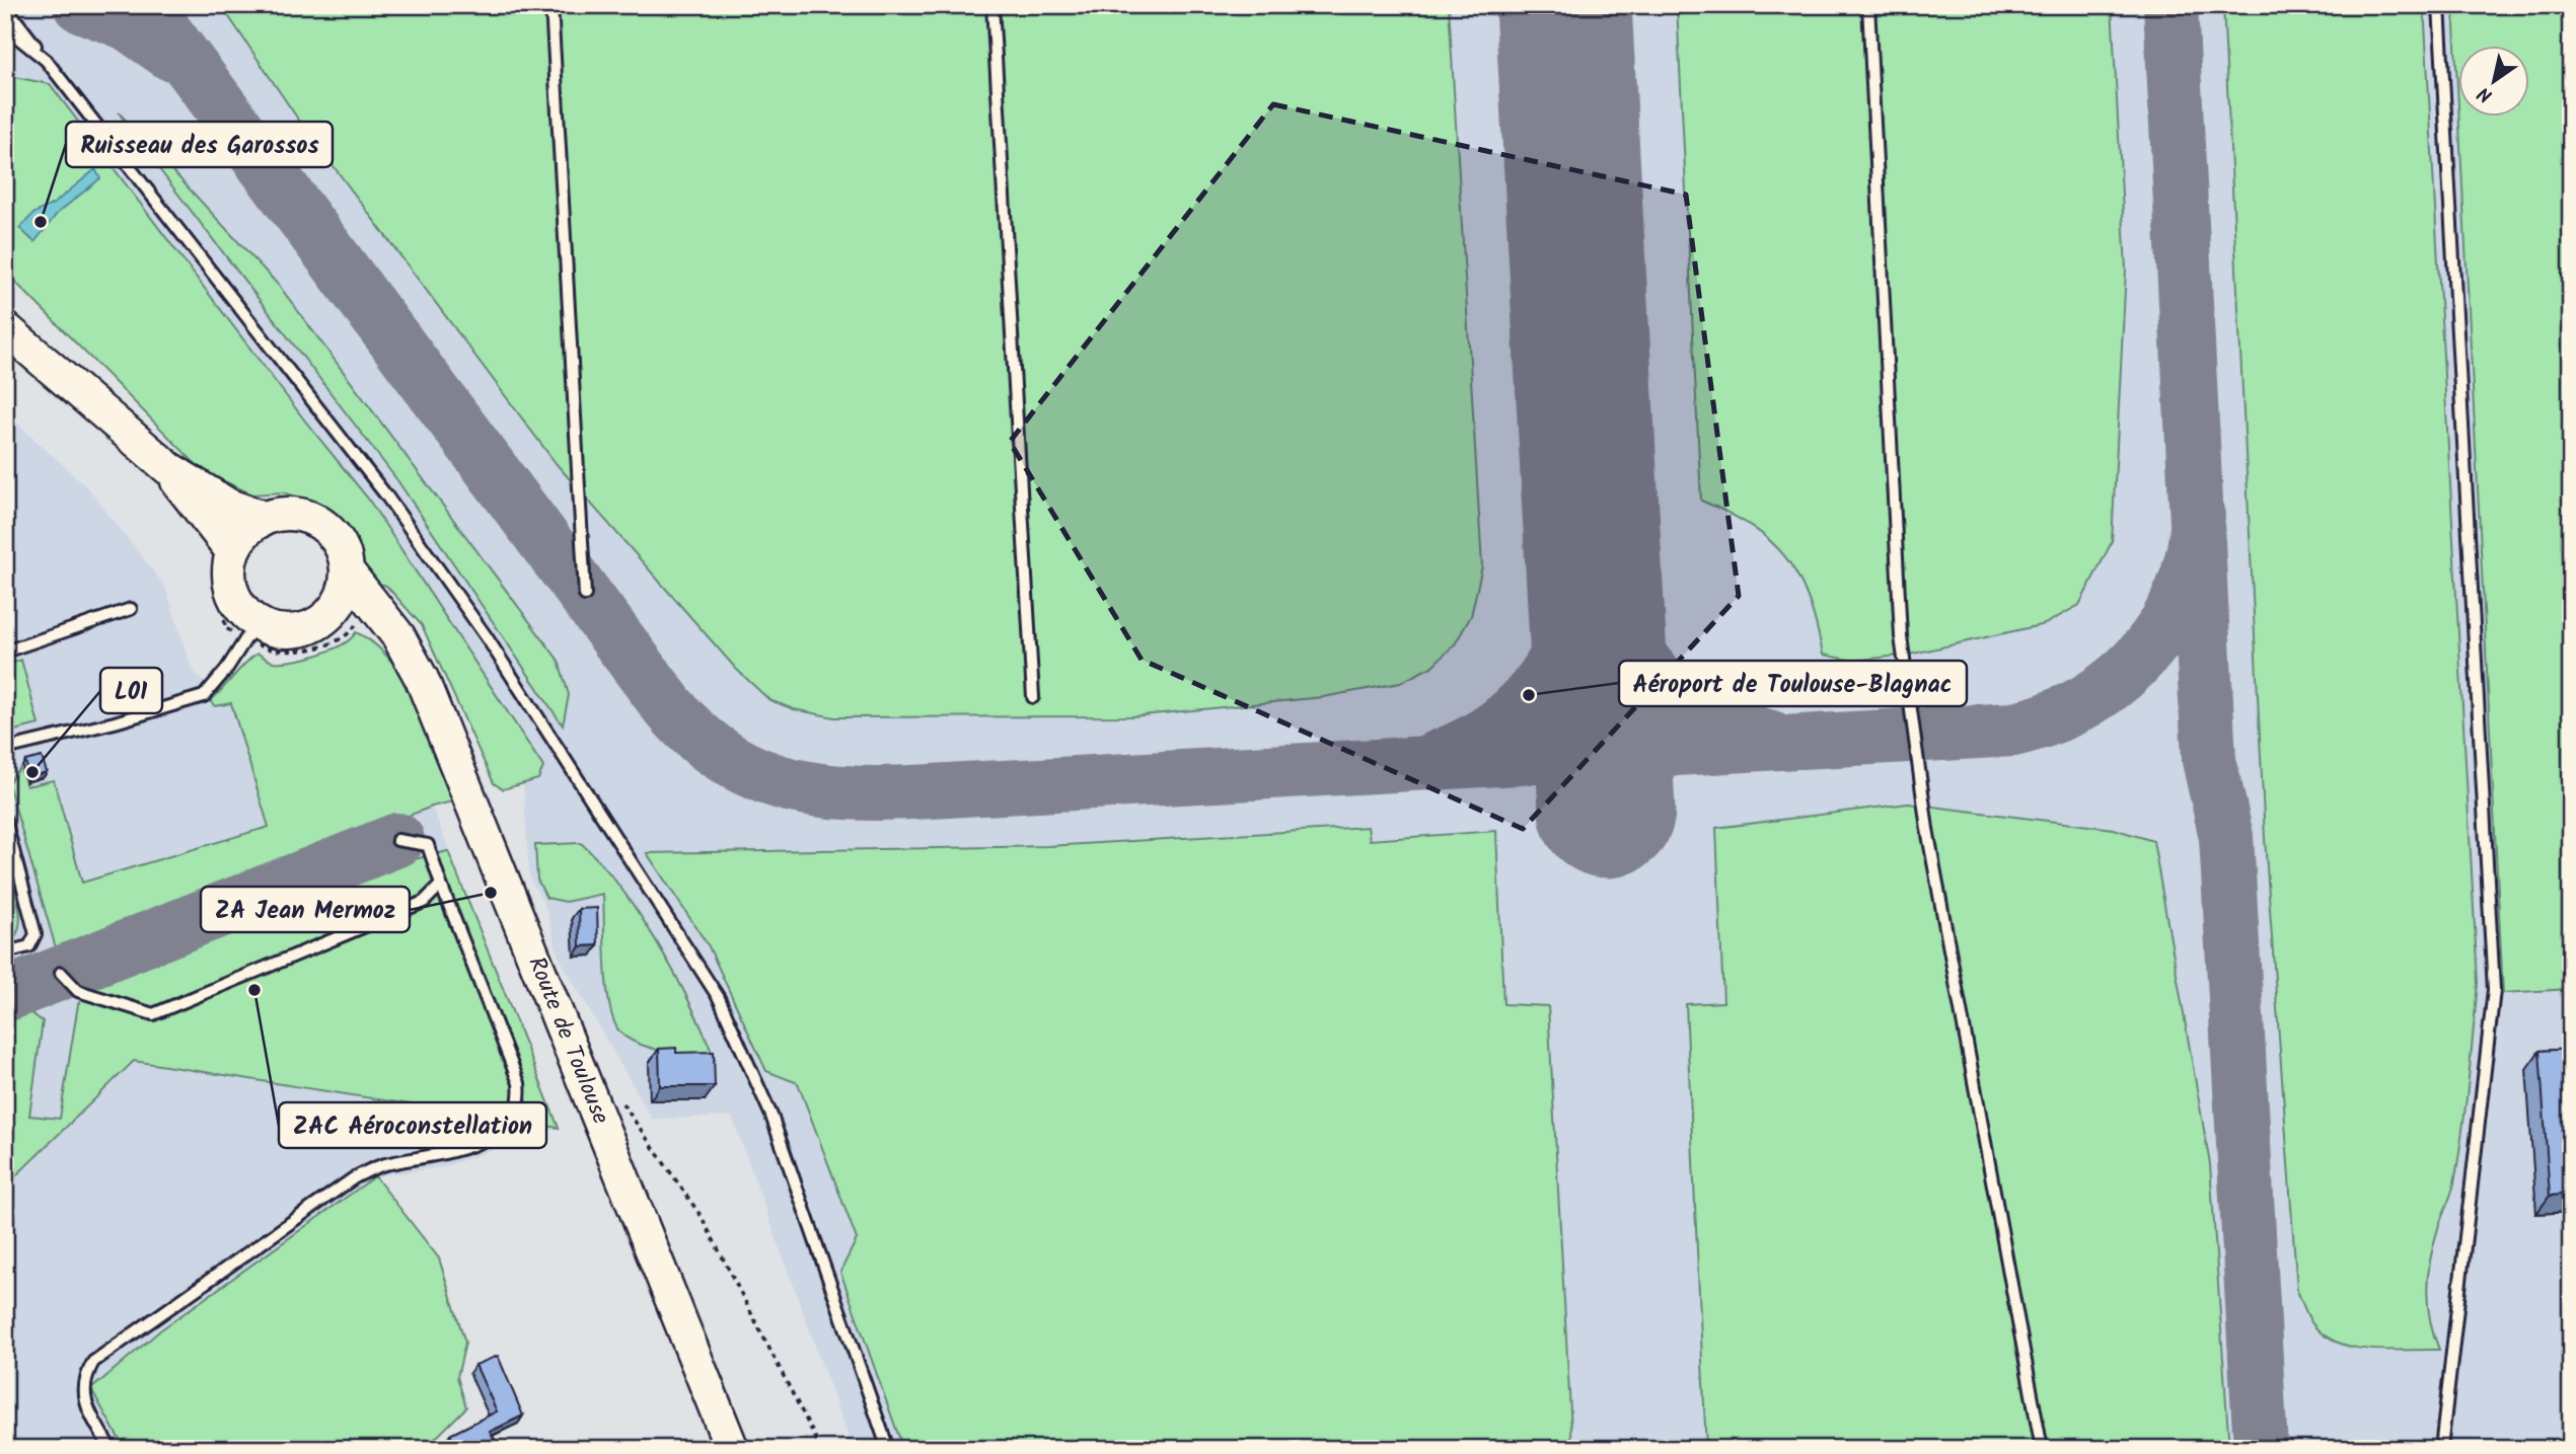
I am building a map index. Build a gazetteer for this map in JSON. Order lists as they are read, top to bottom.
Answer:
{
  "streets": {
    "main road": ["Route de Toulouse"]
  },
  "places": [
    "Ruisseau des Garossos",
    "Aéroport de Toulouse-Blagnac",
    "L01",
    "ZA Jean Mermoz",
    "ZAC Aéroconstellation"
  ],
  "north": "bottom left"
}
